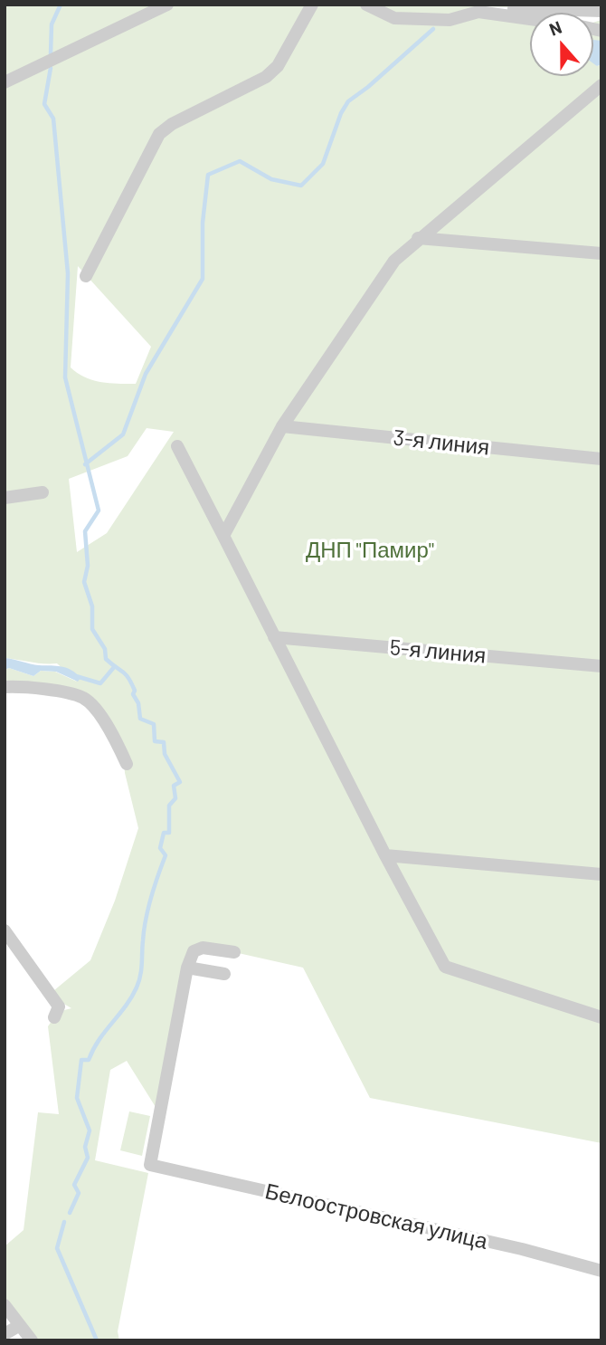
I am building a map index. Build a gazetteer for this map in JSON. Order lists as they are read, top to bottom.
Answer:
{
  "streets": {
    "street": ["3-я линия", "5-я линия", "Белоостровская улица"]
  },
  "parks": ["ДНП \"Памир\""],
  "north": "top"
}
